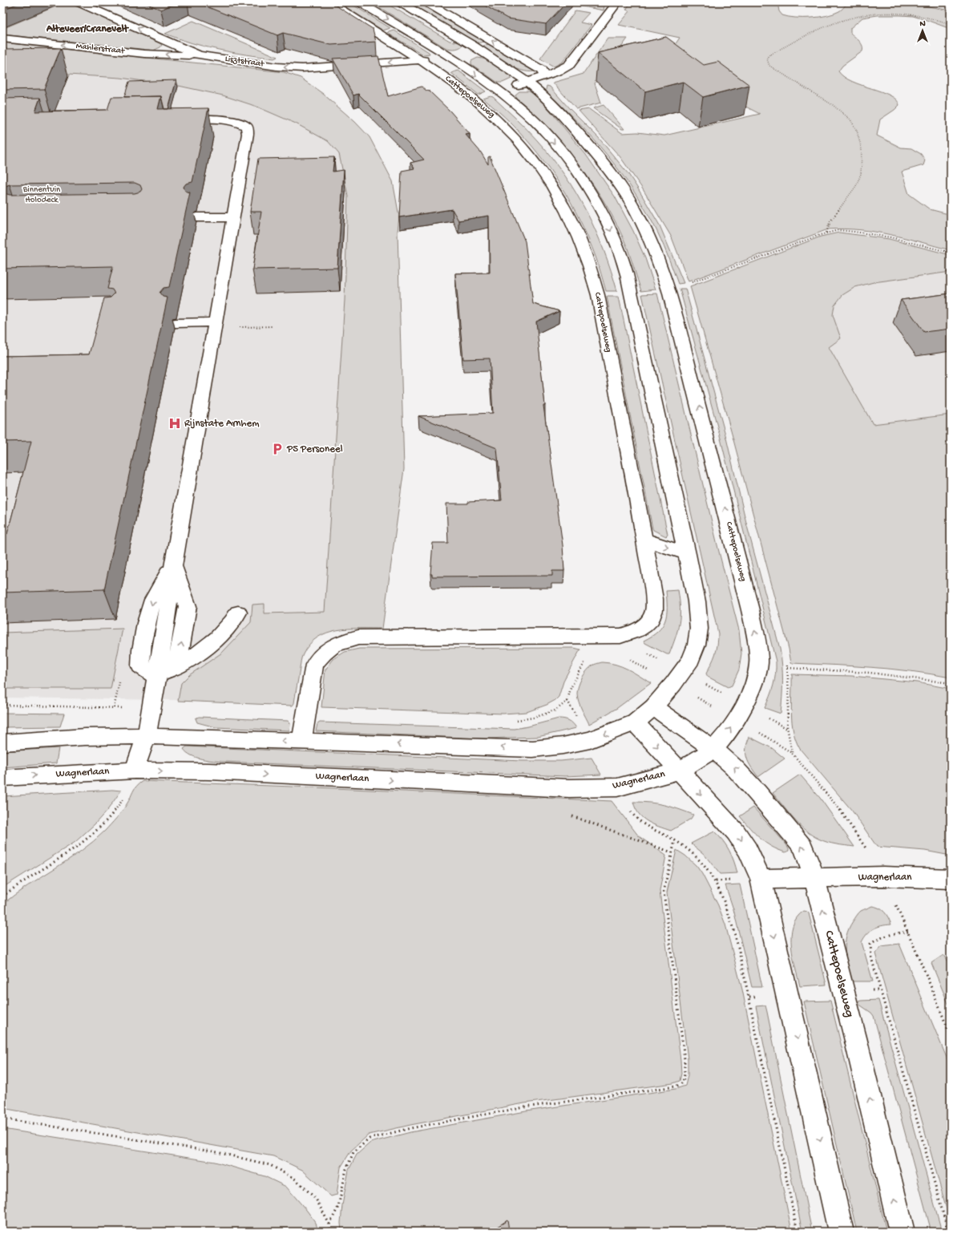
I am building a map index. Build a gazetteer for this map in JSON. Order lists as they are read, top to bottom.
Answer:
{
  "streets": {
    "street": [
      "Mahlerstraat",
      "Lisztstraat",
      "Cattepoelseweg",
      "Wagnerlaan"
    ]
  },
  "crossings": [
    ["Mahlerstraat", "Lisztstraat"],
    ["Lisztstraat", "Cattepoelseweg"],
    ["Cattepoelseweg", "Wagnerlaan"]
  ],
  "one_way": ["Mahlerstraat", "Lisztstraat"],
  "districts": ["Alteveer/Cranevelt"],
  "parks": ["Binnentuin Holodeck"],
  "places": {
    "hospital": ["Rijnstate Arnhem"],
    "parking": ["P5 Personeel"]
  },
  "north": "top"
}
